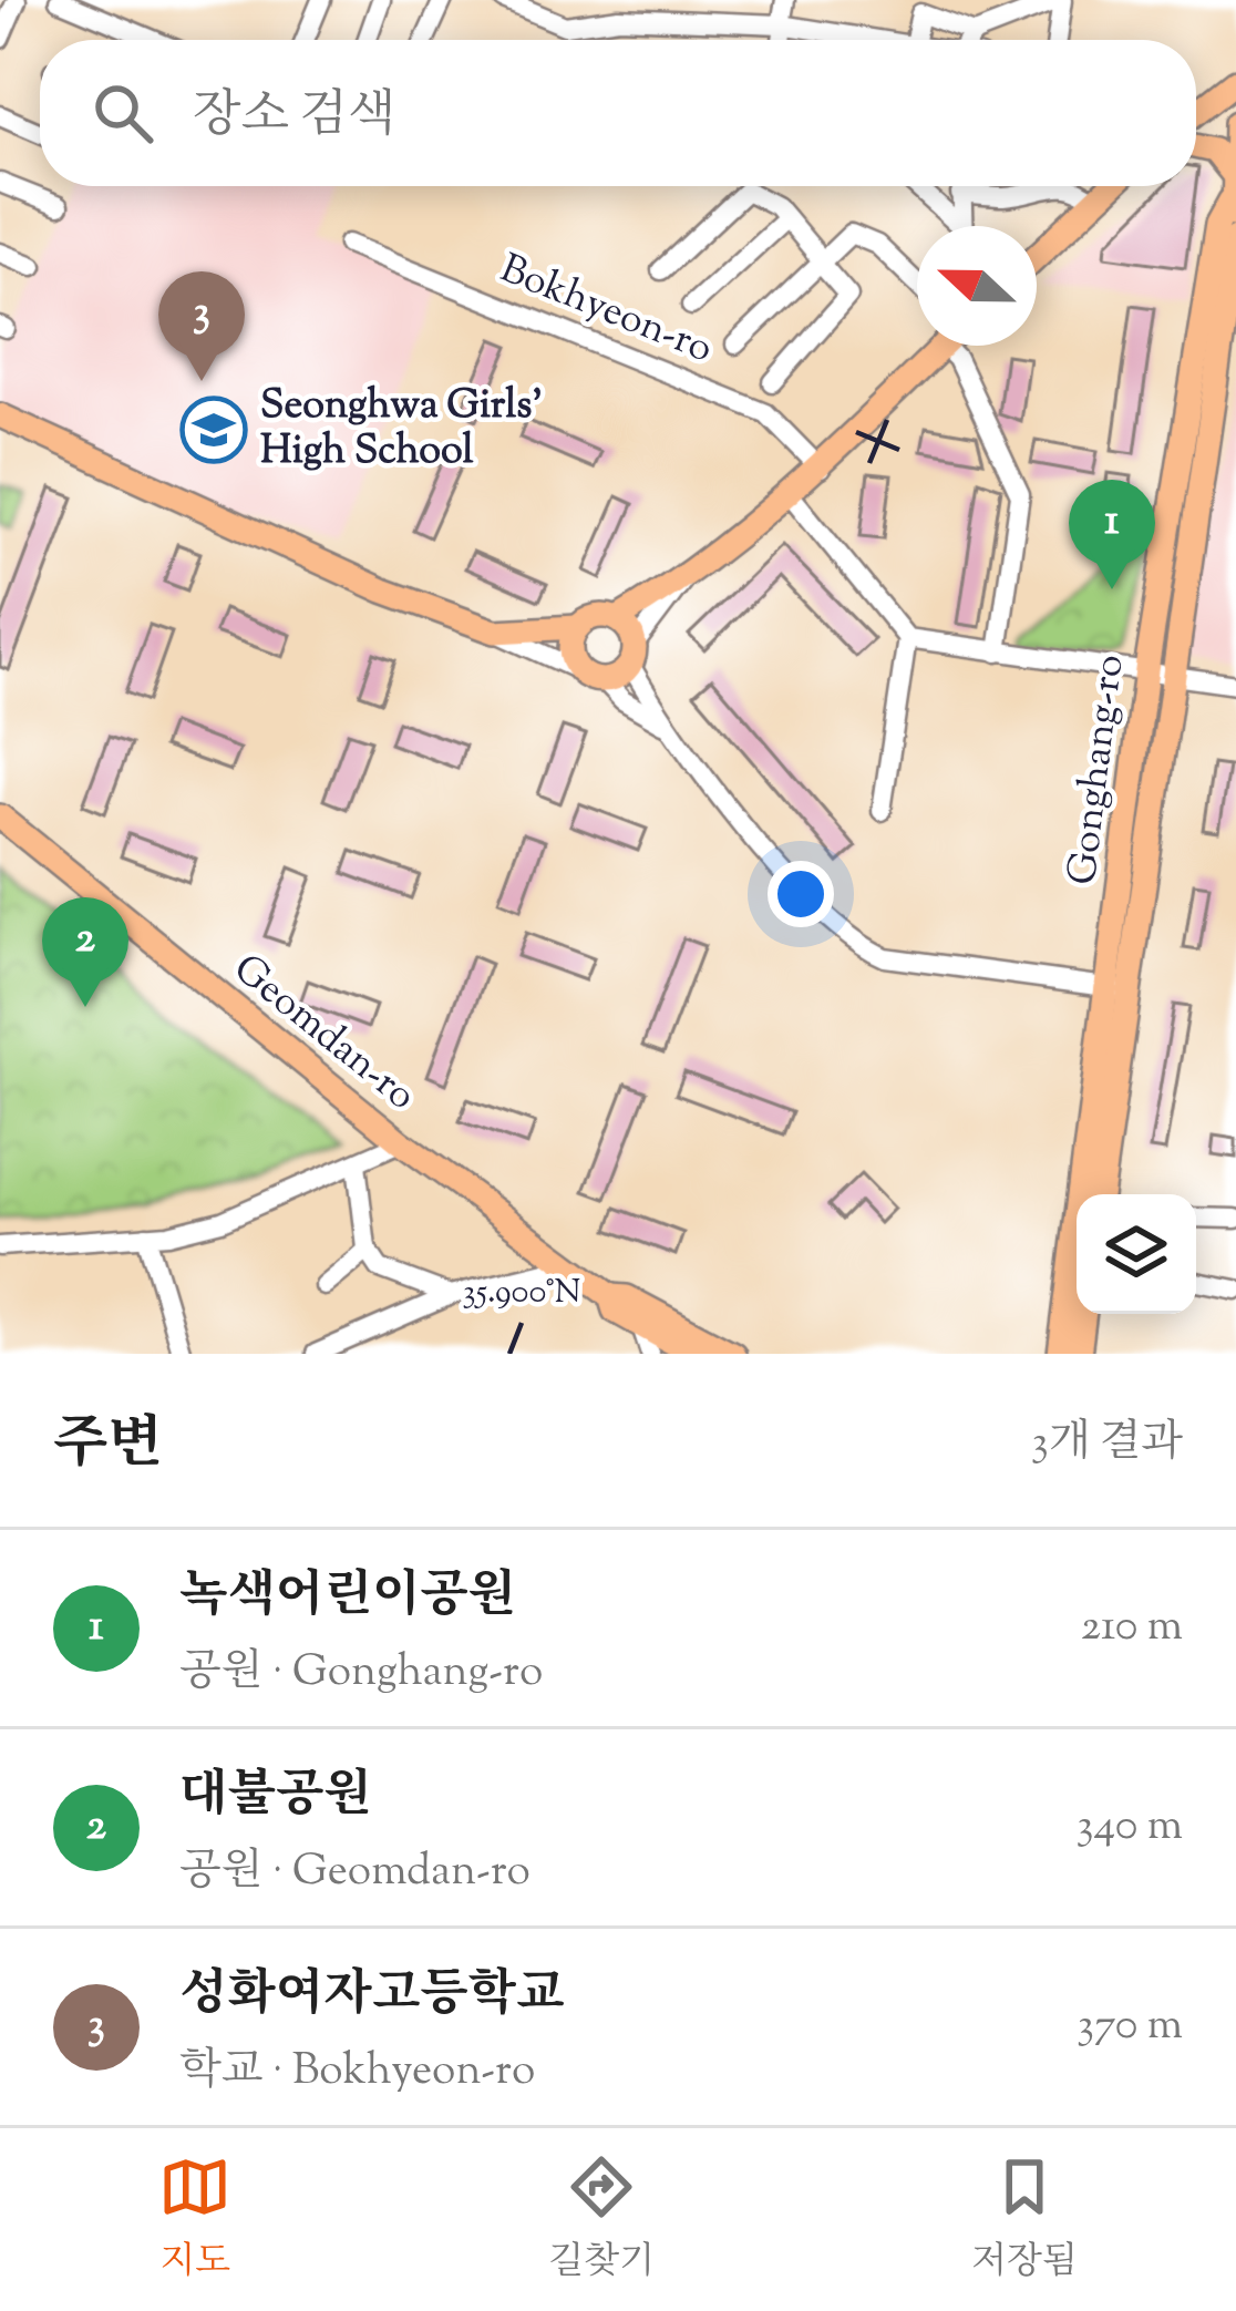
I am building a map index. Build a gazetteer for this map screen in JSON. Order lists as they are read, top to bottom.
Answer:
{
  "streets": {
    "main road": ["Gonghang-ro", "Geomdan-ro"],
    "street": ["Bokhyeon-ro"]
  },
  "places": {
    "school or university": ["Seonghwa Girls' High School"]
  },
  "north": "left",
  "page": {
    "search": "장소 검색",
    "pins": ["3", "1", "2"],
    "heading": ["주변", "3개 결과"],
    "list": [
      {
        "mark": "1",
        "name": "녹색어린이공원",
        "note": "공원 · Gonghang-ro",
        "value": "210 m"
      },
      {
        "mark": "2",
        "name": "대불공원",
        "note": "공원 · Geomdan-ro",
        "value": "340 m"
      },
      {
        "mark": "3",
        "name": "성화여자고등학교",
        "note": "학교 · Bokhyeon-ro",
        "value": "370 m"
      }
    ],
    "nav": ["지도", "길찾기", "저장됨"]
  },
  "coordinates": ["35.900°N"]
}
